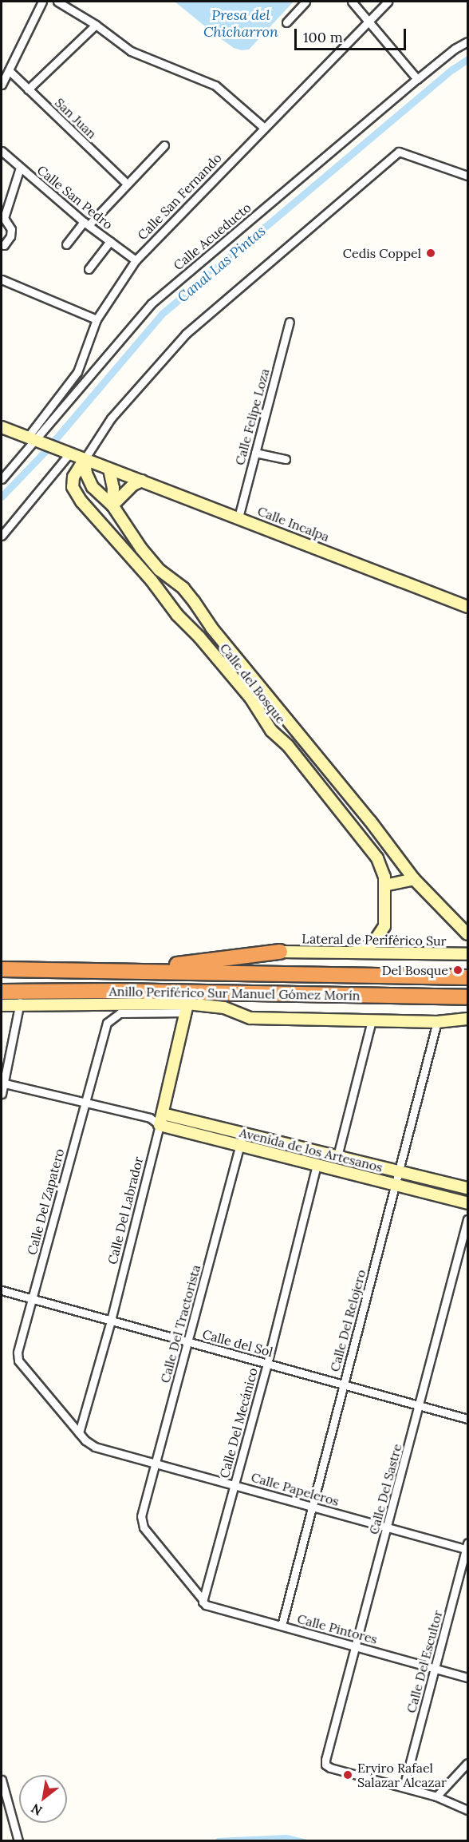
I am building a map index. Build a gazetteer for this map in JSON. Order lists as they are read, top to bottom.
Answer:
{
  "streets": {
    "highway": ["Anillo Periférico Sur Manuel Gómez Morín"],
    "street": [
      "San Juan",
      "Calle San Fernando",
      "Calle San Pedro",
      "Calle Acueducto",
      "Calle Felipe Loza",
      "Calle Incalpa",
      "Calle del Bosque",
      "Lateral de Periférico Sur",
      "Avenida de los Artesanos",
      "Calle Del Zapatero",
      "Calle Del Labrador",
      "Calle Del Relojero",
      "Calle Del Tractorista",
      "Calle del Sol",
      "Calle Del Mecánico",
      "Calle Papeleros",
      "Calle Del Sastre",
      "Calle Pintores",
      "Calle Del Escultor"
    ]
  },
  "crossings": [
    ["Calle San Fernando", "Calle San Pedro"],
    ["Calle San Fernando", "Calle Acueducto"],
    ["Calle Felipe Loza", "Calle Incalpa"],
    ["Calle Incalpa", "Calle del Bosque"],
    ["Calle del Bosque", "Lateral de Periférico Sur"],
    ["Anillo Periférico Sur Manuel Gómez Morín", "Calle Del Zapatero"],
    ["Anillo Periférico Sur Manuel Gómez Morín", "Calle Del Labrador"],
    ["Avenida de los Artesanos", "Calle Del Zapatero"],
    ["Avenida de los Artesanos", "Calle Del Labrador"],
    ["Avenida de los Artesanos", "Calle Del Relojero"],
    ["Avenida de los Artesanos", "Calle Del Tractorista"],
    ["Avenida de los Artesanos", "Calle Del Mecánico"],
    ["Calle Del Zapatero", "Calle Del Labrador"],
    ["Calle Del Zapatero", "Calle del Sol"],
    ["Calle Del Zapatero", "Calle Papeleros"],
    ["Calle Del Labrador", "Calle del Sol"],
    ["Calle Del Relojero", "Calle del Sol"],
    ["Calle Del Relojero", "Calle Papeleros"],
    ["Calle Del Relojero", "Calle Pintores"],
    ["Calle Del Tractorista", "Calle del Sol"],
    ["Calle Del Tractorista", "Calle Papeleros"],
    ["Calle Del Tractorista", "Calle Pintores"],
    ["Calle del Sol", "Calle Del Mecánico"],
    ["Calle del Sol", "Calle Del Sastre"],
    ["Calle Del Mecánico", "Calle Papeleros"],
    ["Calle Del Mecánico", "Calle Pintores"],
    ["Calle Papeleros", "Calle Del Sastre"],
    ["Calle Papeleros", "Calle Del Escultor"],
    ["Calle Del Sastre", "Calle Pintores"],
    ["Calle Del Sastre", "Calle Del Escultor"],
    ["Calle Pintores", "Calle Del Escultor"]
  ],
  "water": ["Presa del Chicharron", "Canal Las Pintas"],
  "places": ["Cedis Coppel", "Del Bosque", "Erviro Rafael Salazar Alcazar"],
  "scale_bar": "100 m",
  "north": "bottom left"
}
